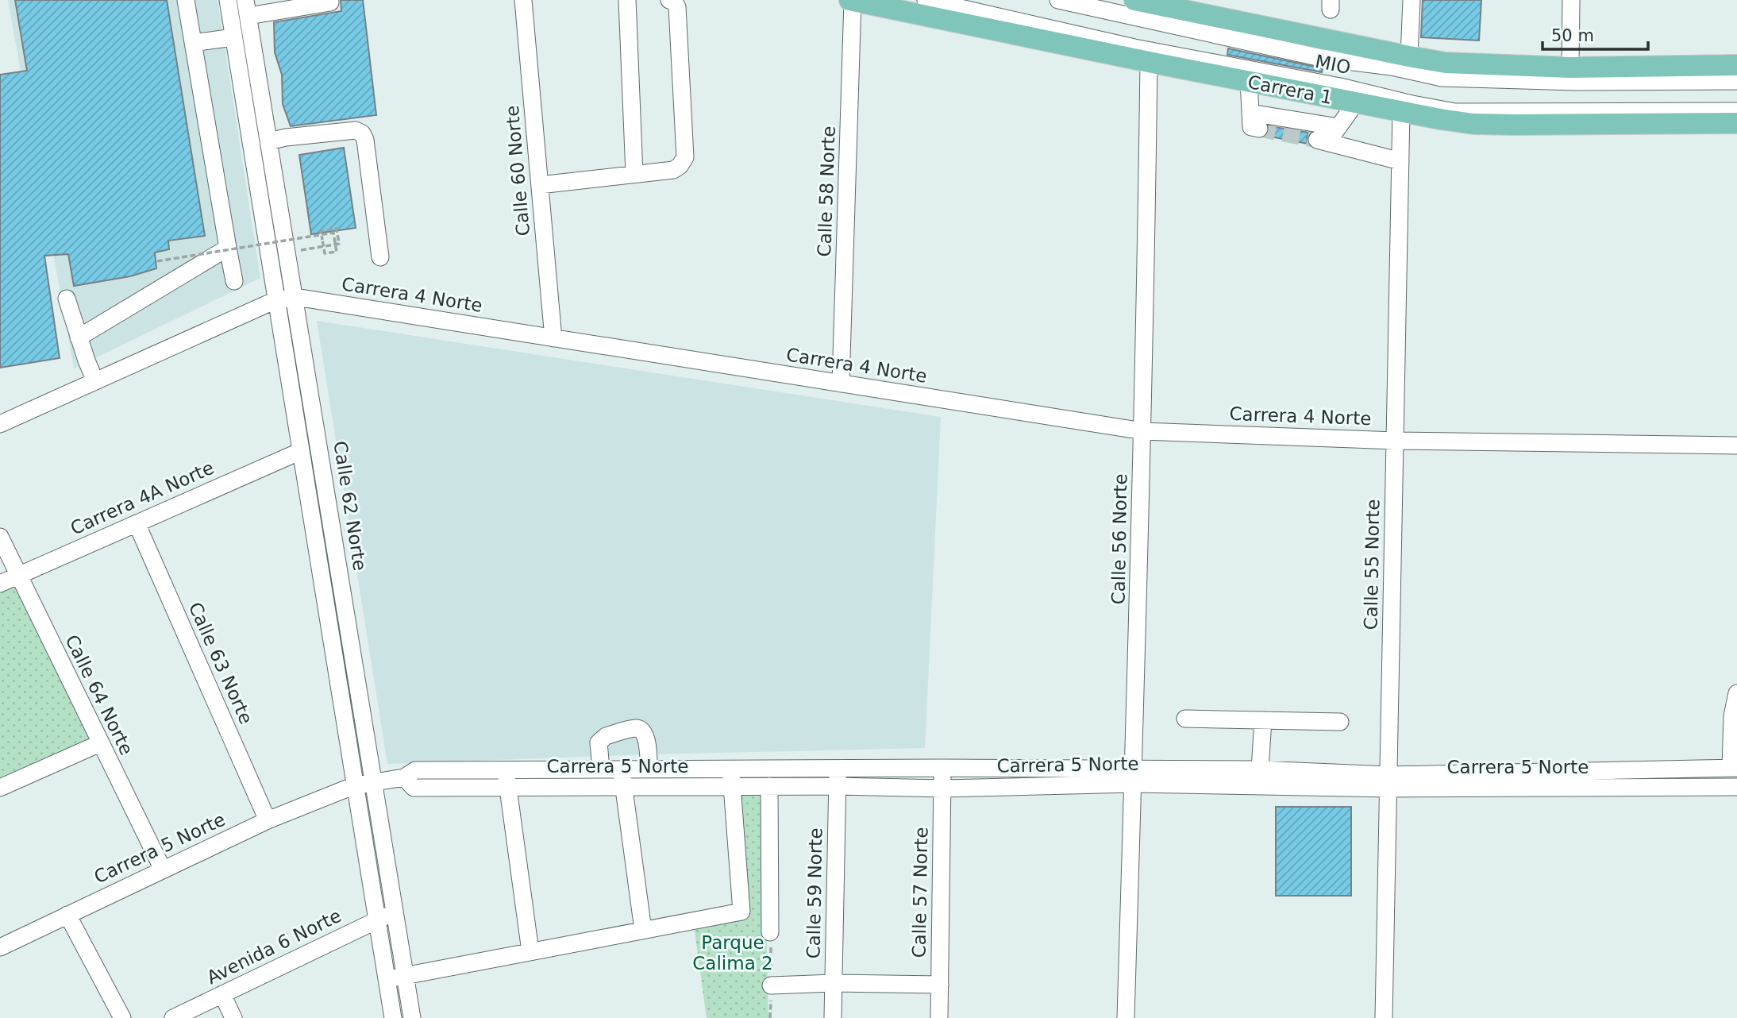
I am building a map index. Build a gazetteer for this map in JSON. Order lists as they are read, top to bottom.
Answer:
{
  "streets": {
    "main road": ["Carrera 1"],
    "street": [
      "MIO",
      "Calle 60 Norte",
      "Calle 58 Norte",
      "Carrera 4 Norte",
      "Carrera 4A Norte",
      "Calle 62 Norte",
      "Calle 56 Norte",
      "Calle 55 Norte",
      "Calle 63 Norte",
      "Calle 64 Norte",
      "Carrera 5 Norte",
      "Calle 57 Norte",
      "Calle 59 Norte",
      "Avenida 6 Norte"
    ]
  },
  "crossings": [
    ["Carrera 1", "Calle 58 Norte"],
    ["Carrera 1", "Calle 56 Norte"],
    ["Carrera 1", "Calle 55 Norte"],
    ["Calle 60 Norte", "Carrera 4 Norte"],
    ["Calle 58 Norte", "Carrera 4 Norte"],
    ["Carrera 4 Norte", "Calle 62 Norte"],
    ["Carrera 4 Norte", "Calle 56 Norte"],
    ["Carrera 4 Norte", "Calle 55 Norte"],
    ["Carrera 4A Norte", "Calle 63 Norte"],
    ["Carrera 4A Norte", "Calle 64 Norte"],
    ["Calle 62 Norte", "Carrera 5 Norte"],
    ["Calle 62 Norte", "Avenida 6 Norte"],
    ["Calle 56 Norte", "Carrera 5 Norte"],
    ["Calle 55 Norte", "Carrera 5 Norte"],
    ["Calle 63 Norte", "Carrera 5 Norte"],
    ["Calle 64 Norte", "Carrera 5 Norte"],
    ["Carrera 5 Norte", "Calle 57 Norte"],
    ["Carrera 5 Norte", "Calle 59 Norte"]
  ],
  "parks": ["Parque Calima 2"],
  "scale_bar": "50 m"
}
